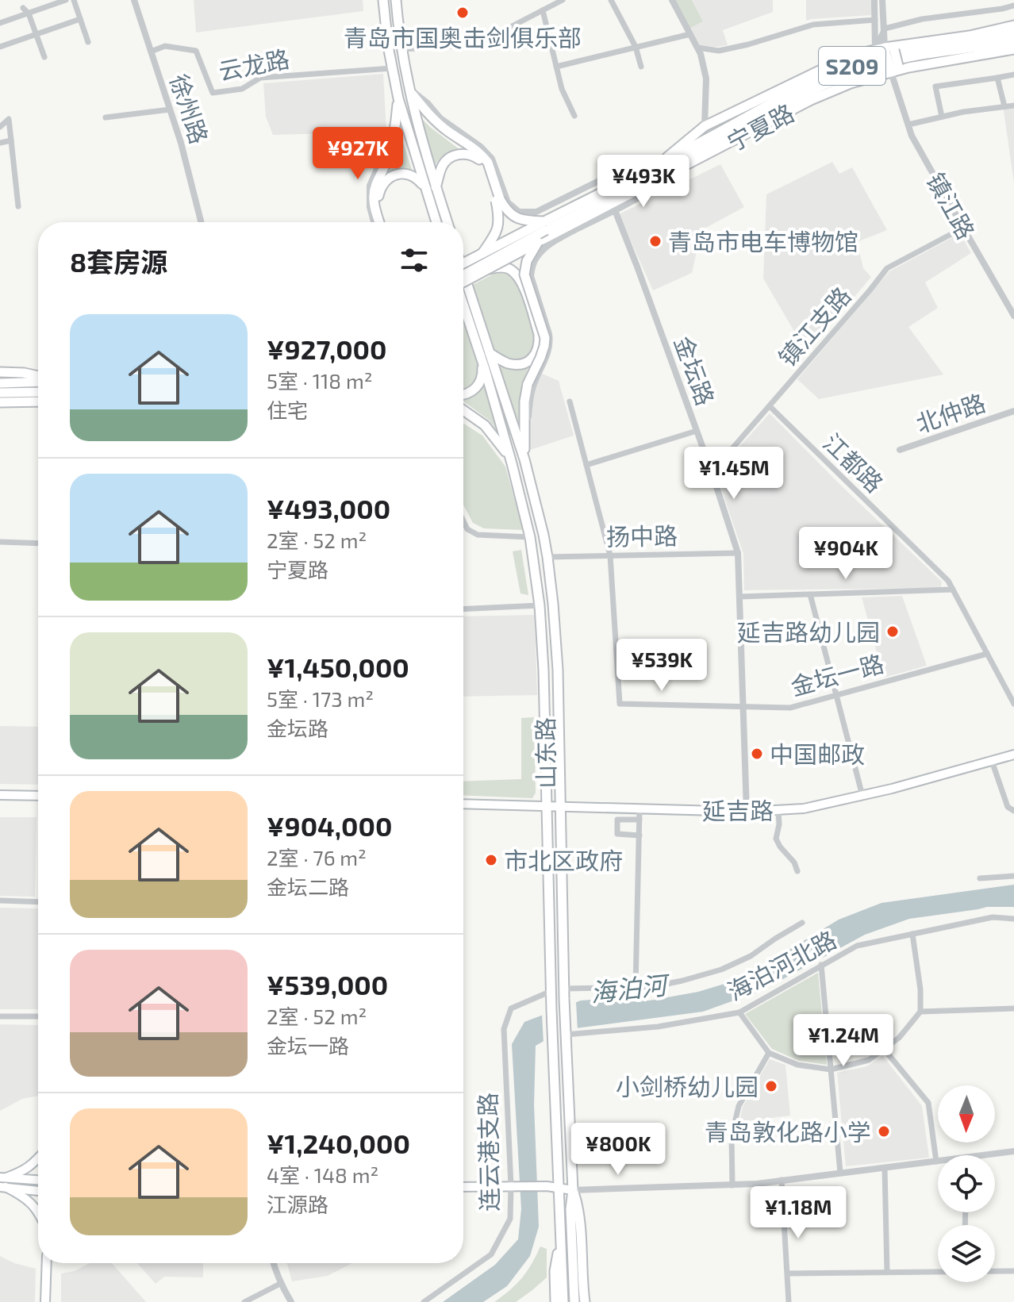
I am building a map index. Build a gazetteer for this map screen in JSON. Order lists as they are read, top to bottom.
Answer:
{
  "streets": {
    "main road": [
      "S209",
      "宁夏路",
      "镇江路",
      "山东路",
      "延吉路"
    ],
    "street": [
      "云龙路",
      "徐州路",
      "镇江支路",
      "金坛路",
      "北仲路",
      "江都路",
      "扬中路",
      "金坛一路",
      "海泊河北路",
      "连云港支路"
    ]
  },
  "crossings": [
    ["云龙路", "徐州路"],
    ["S209", "宁夏路"],
    ["宁夏路", "镇江路"],
    ["镇江路", "镇江支路"],
    ["镇江支路", "金坛路"],
    ["镇江支路", "江都路"],
    ["金坛路", "扬中路"],
    ["金坛路", "金坛一路"],
    ["金坛路", "延吉路"],
    ["江都路", "金坛一路"],
    ["扬中路", "金坛一路"],
    ["扬中路", "山东路"],
    ["山东路", "延吉路"],
    ["山东路", "海泊河北路"],
    ["山东路", "连云港支路"]
  ],
  "water": ["海泊河"],
  "places": [
    "青岛市国奥击剑俱乐部",
    "青岛市电车博物馆",
    "延吉路幼儿园",
    "中国邮政",
    "市北区政府",
    "小剑桥幼儿园",
    "青岛敦化路小学"
  ],
  "north": "bottom",
  "page": {
    "price": [
      "¥927K",
      "¥493K",
      "¥1.45M",
      "¥904K",
      "¥539K",
      "¥1.24M",
      "¥800K",
      "¥1.18M"
    ],
    "heading": "8套房源",
    "list": [
      {
        "name": "¥927,000",
        "note": "5室 · 118 m² · 住宅"
      },
      {
        "name": "¥493,000",
        "note": "2室 · 52 m² · 宁夏路"
      },
      {
        "name": "¥1,450,000",
        "note": "5室 · 173 m² · 金坛路"
      },
      {
        "name": "¥904,000",
        "note": "2室 · 76 m² · 金坛二路"
      },
      {
        "name": "¥539,000",
        "note": "2室 · 52 m² · 金坛一路"
      },
      {
        "name": "¥1,240,000",
        "note": "4室 · 148 m² · 江源路"
      }
    ]
  }
}
